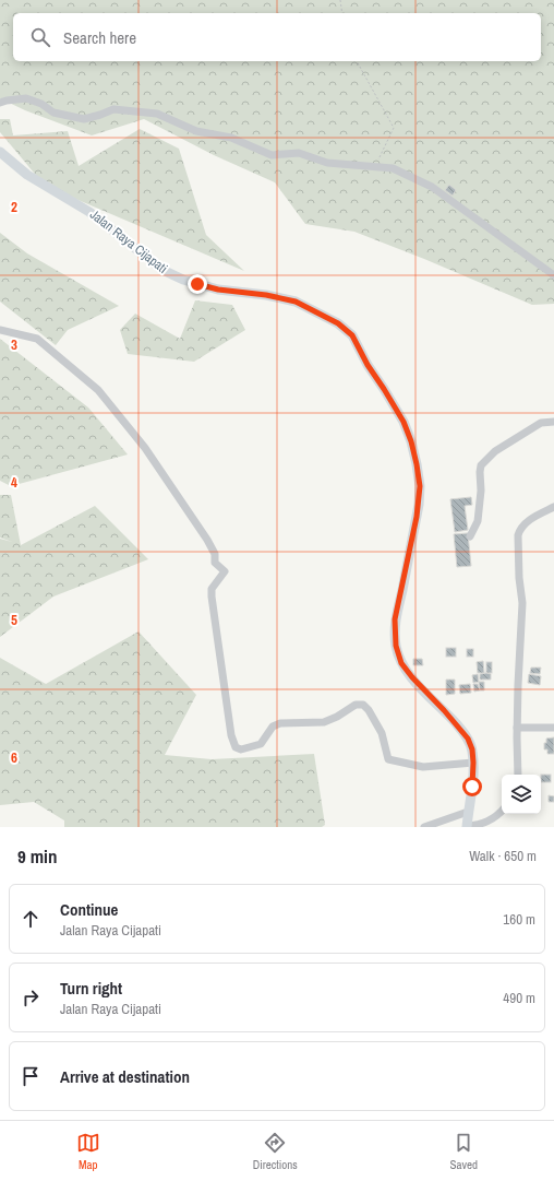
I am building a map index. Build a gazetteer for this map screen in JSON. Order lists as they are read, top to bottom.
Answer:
{
  "streets": {
    "main road": ["Jalan Raya Cijapati"]
  },
  "page": {
    "search": "Search here",
    "heading": ["9 min", "Walk · 650 m"],
    "list": [
      ["Continue", "Jalan Raya Cijapati", "160 m"],
      ["Turn right", "Jalan Raya Cijapati", "490 m"],
      "Arrive at destination"
    ],
    "nav": ["Map", "Directions", "Saved"]
  },
  "grid": {
    "rows": [
      "2",
      "3",
      "4",
      "5",
      "6"
    ]
  }
}
